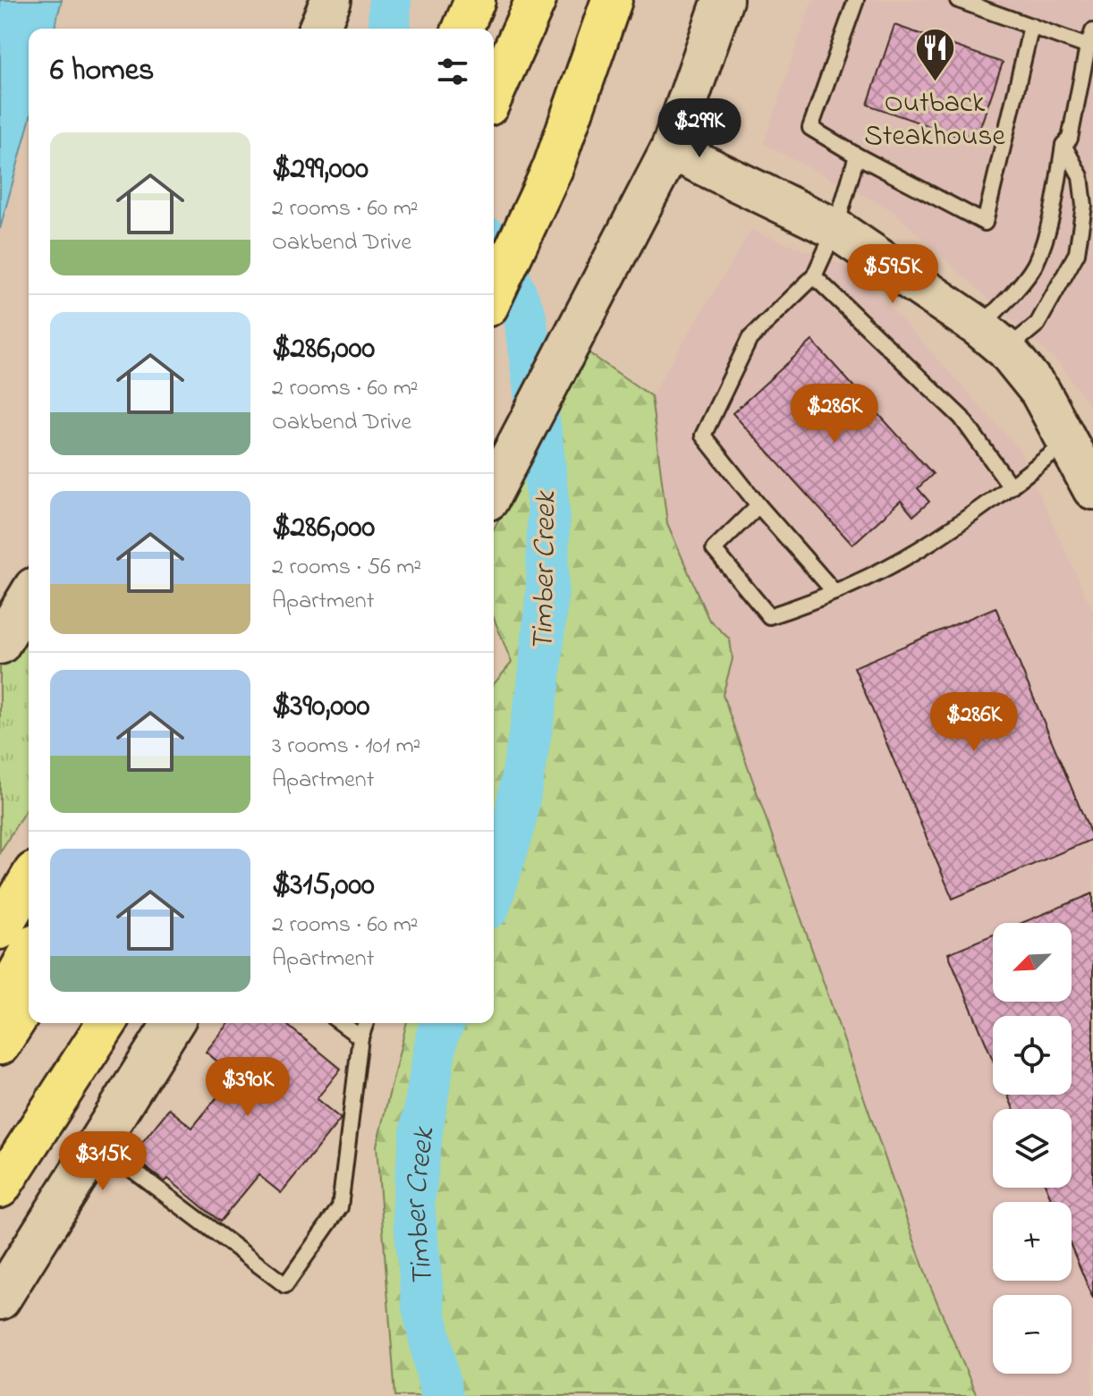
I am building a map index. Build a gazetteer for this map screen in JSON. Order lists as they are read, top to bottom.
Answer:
{
  "water": ["Timber Creek"],
  "places": {
    "restaurant": ["Outback Steakhouse"]
  },
  "north": "bottom left",
  "page": {
    "heading": "6 homes",
    "price": [
      "$299K",
      "$595K",
      "$286K",
      "$286K",
      "$390K",
      "$315K"
    ],
    "list": [
      {
        "name": "$299,000",
        "note": "2 rooms · 60 m² · Oakbend Drive"
      },
      {
        "name": "$286,000",
        "note": "2 rooms · 60 m² · Oakbend Drive"
      },
      {
        "name": "$286,000",
        "note": "2 rooms · 56 m² · Apartment"
      },
      {
        "name": "$390,000",
        "note": "3 rooms · 101 m² · Apartment"
      },
      {
        "name": "$315,000",
        "note": "2 rooms · 60 m² · Apartment"
      }
    ],
    "map_buttons": ["+", "−"]
  }
}
